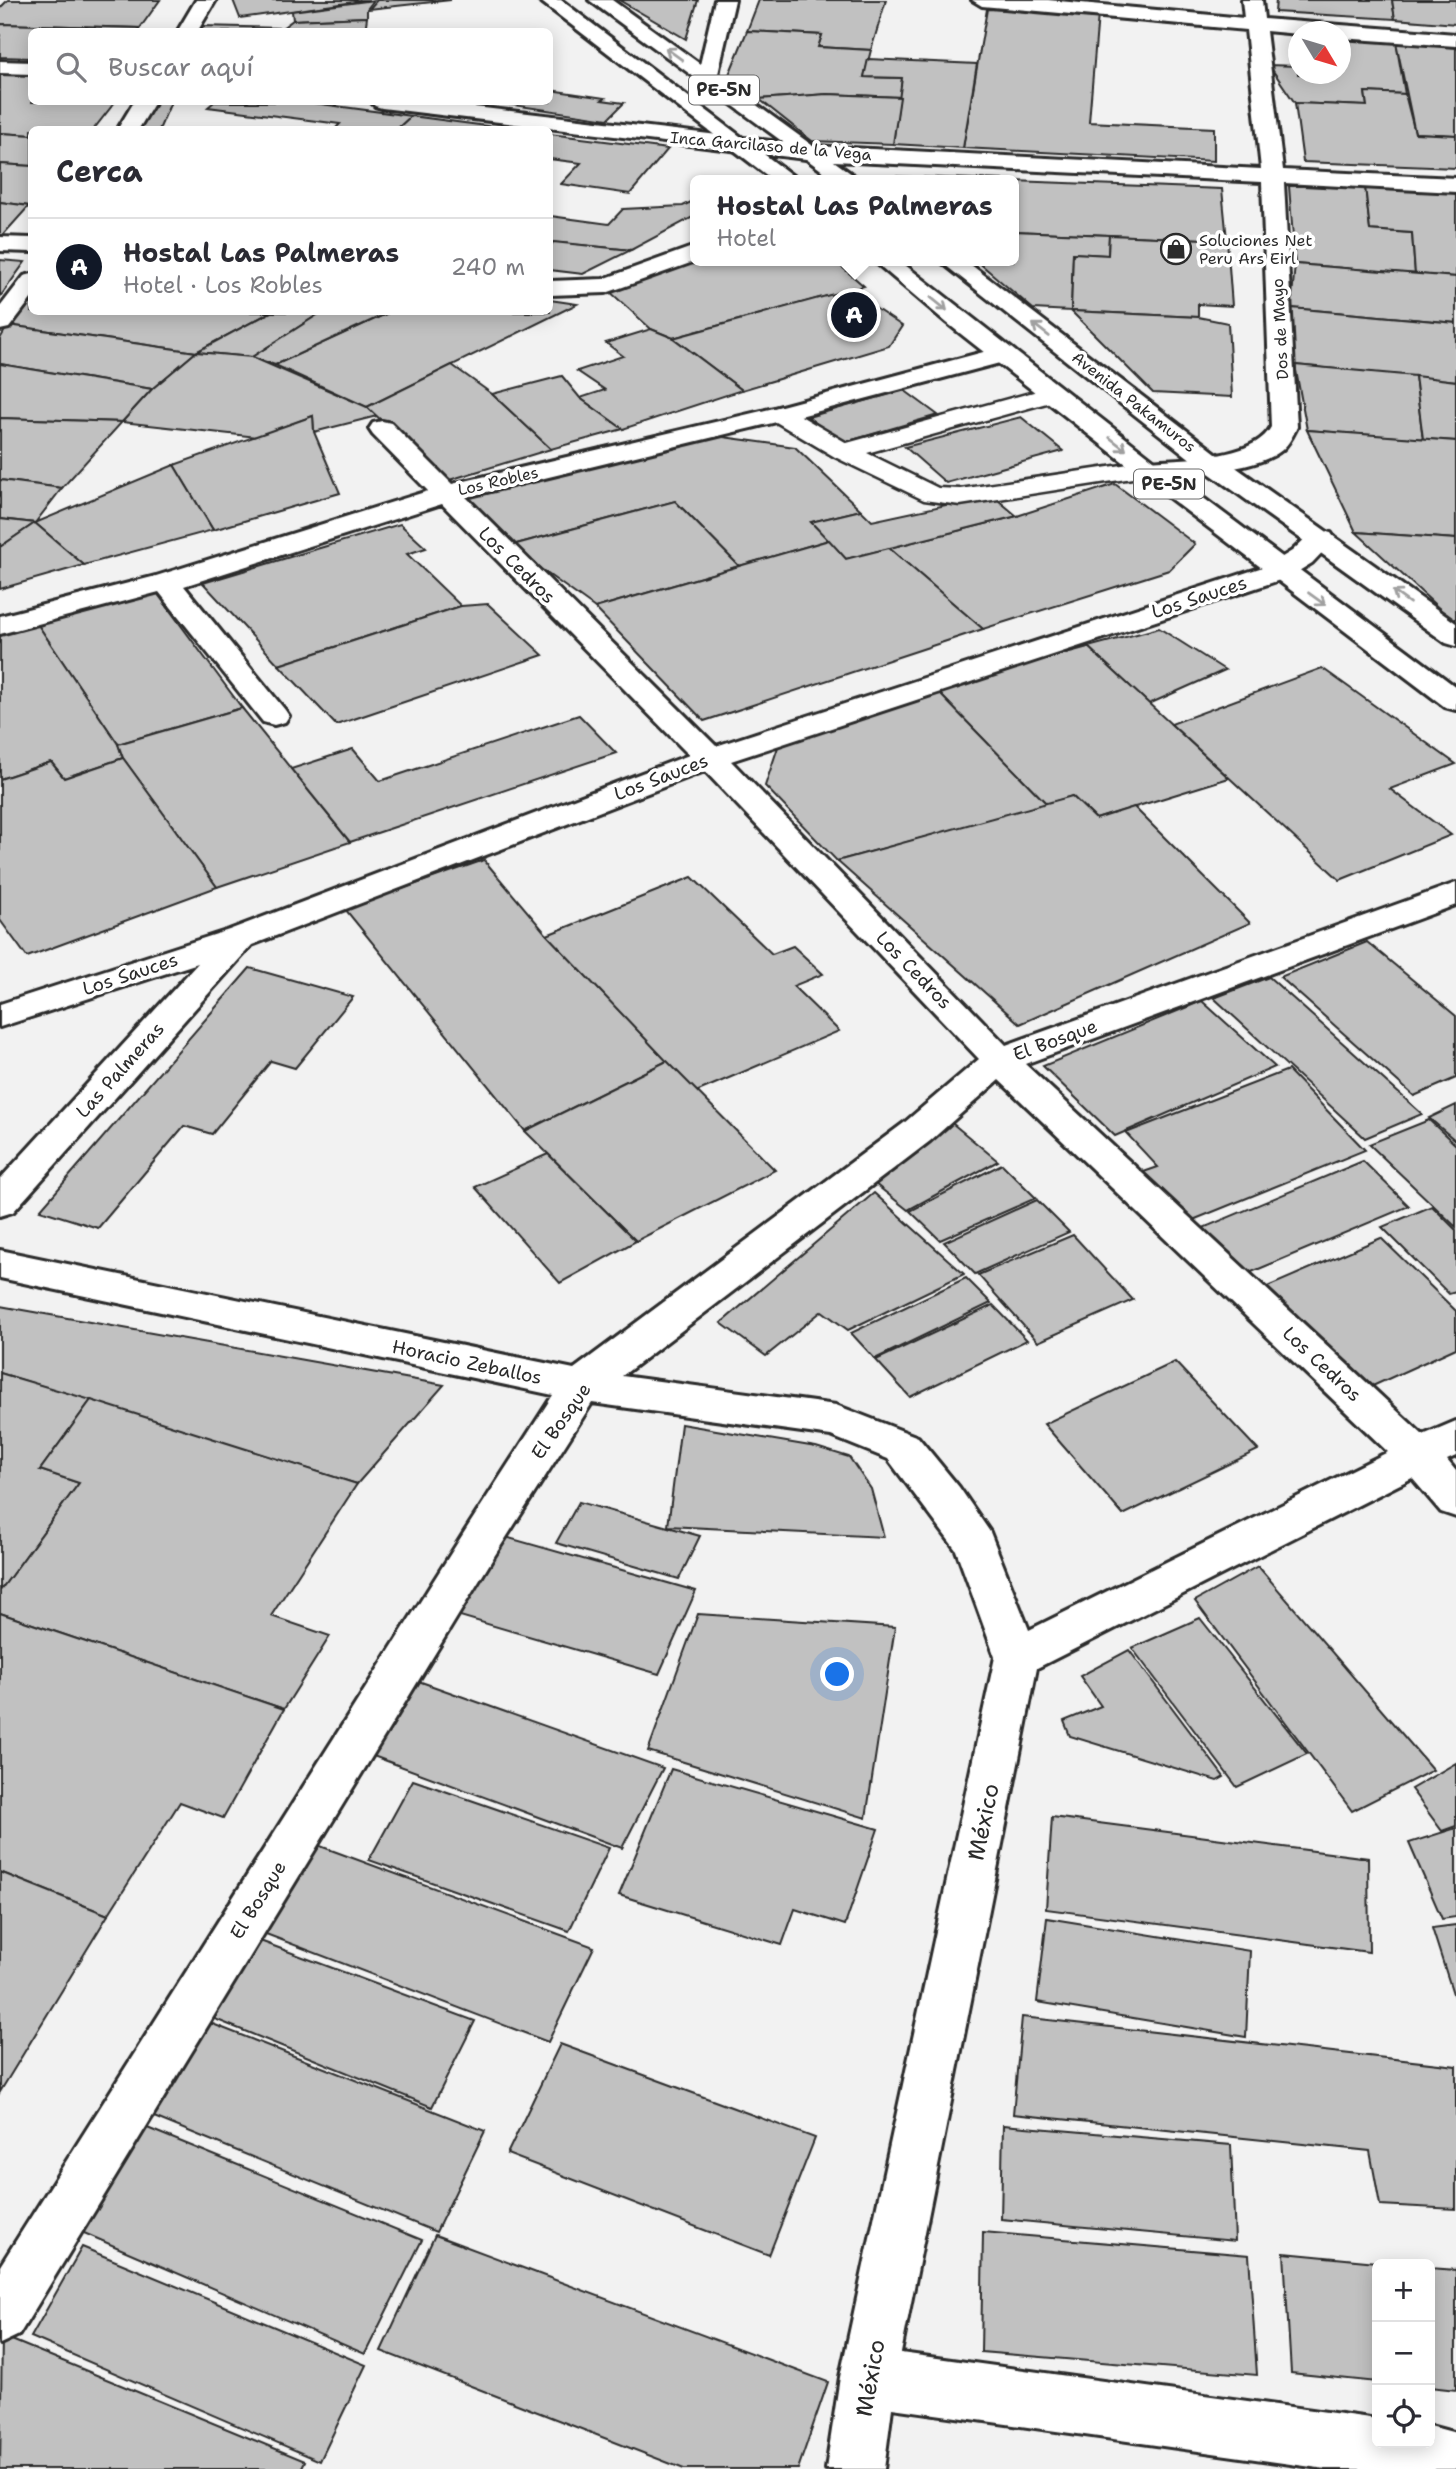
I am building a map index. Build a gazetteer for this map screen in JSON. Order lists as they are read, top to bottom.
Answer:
{
  "streets": {
    "main road": [
      "PE-5N",
      "Inca Garcilaso de la Vega",
      "Dos de Mayo",
      "Avenida Pakamuros",
      "Los Robles",
      "Los Cedros",
      "Los Sauces",
      "El Bosque",
      "Las Palmeras",
      "Horacio Zeballos",
      "México"
    ]
  },
  "crossings": [
    ["PE-5N", "Inca Garcilaso de la Vega"],
    ["PE-5N", "Dos de Mayo"],
    ["PE-5N", "Los Robles"],
    ["PE-5N", "Los Sauces"],
    ["Inca Garcilaso de la Vega", "Dos de Mayo"],
    ["Dos de Mayo", "Avenida Pakamuros"],
    ["Avenida Pakamuros", "Los Sauces"],
    ["Los Robles", "Los Cedros"],
    ["Los Cedros", "Los Sauces"],
    ["Los Cedros", "El Bosque"],
    ["Los Sauces", "Las Palmeras"],
    ["El Bosque", "Horacio Zeballos"],
    ["Horacio Zeballos", "México"]
  ],
  "places": {
    "shop": ["Soluciones Net Peru Ars Eirl"]
  },
  "north": "bottom right",
  "page": {
    "search": "Buscar aquí",
    "heading": "Cerca",
    "popup": ["Hostal Las Palmeras", "Hotel"],
    "list": [
      {
        "mark": "A",
        "name": "Hostal Las Palmeras",
        "note": "Hotel · Los Robles",
        "value": "240 m"
      }
    ],
    "pins": "A",
    "map_buttons": ["+", "−"]
  }
}
